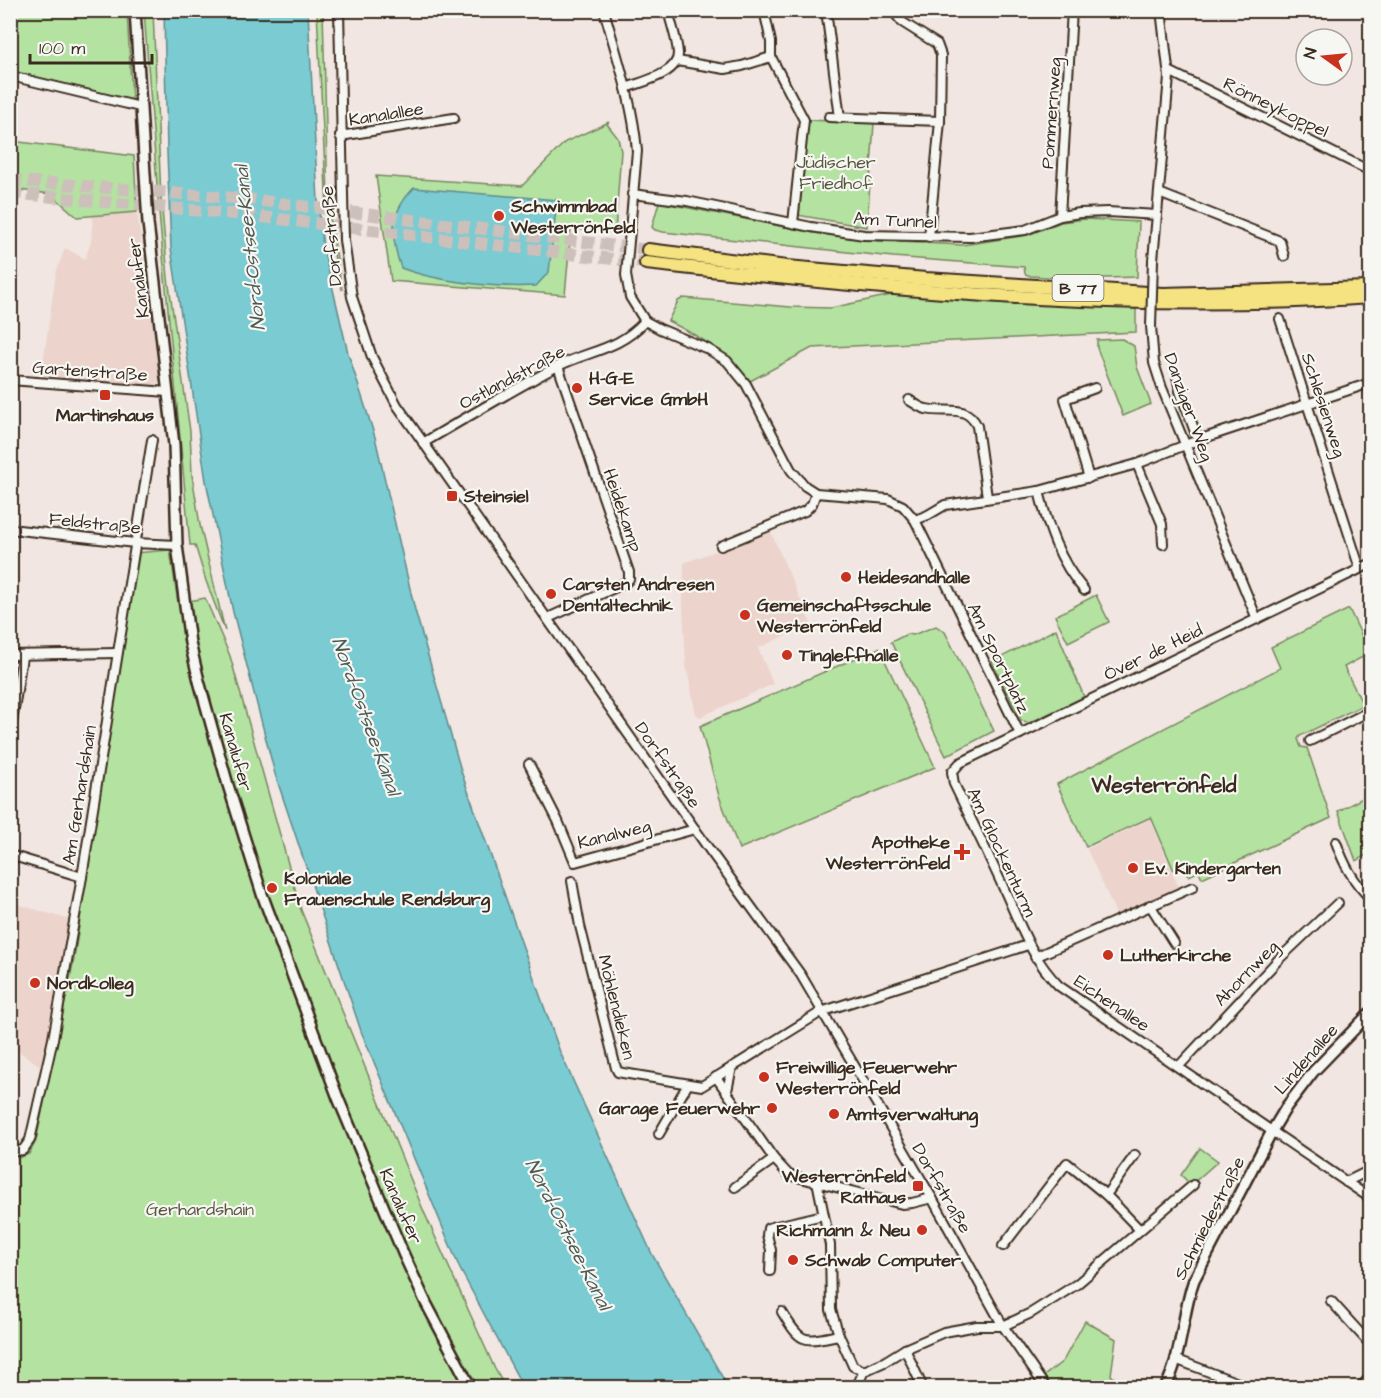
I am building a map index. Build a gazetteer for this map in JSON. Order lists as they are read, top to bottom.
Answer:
{
  "streets": {
    "highway": ["B 77"],
    "street": [
      "Rönneykoppel",
      "Pommernweg",
      "Kanalallee",
      "Am Tunnel",
      "Dorfstraße",
      "Kanalufer",
      "Gartenstraße",
      "Ostlandstraße",
      "Schlesienweg",
      "Danziger Weg",
      "Heidekamp",
      "Feldstraße",
      "Över de Heid",
      "Am Sportplatz",
      "Am Gerhardshain",
      "Kanalweg",
      "Am Glockenturm",
      "Ahornweg",
      "Eichenallee",
      "Möhlendieken",
      "Lindenallee",
      "Schmiedestraße"
    ]
  },
  "crossings": [
    ["Rönneykoppel", "Danziger Weg"],
    ["Pommernweg", "Am Tunnel"],
    ["Kanalallee", "Dorfstraße"],
    ["Am Tunnel", "Danziger Weg"],
    ["Dorfstraße", "Ostlandstraße"],
    ["Dorfstraße", "Heidekamp"],
    ["Dorfstraße", "Kanalweg"],
    ["Dorfstraße", "Möhlendieken"],
    ["Kanalufer", "Gartenstraße"],
    ["Kanalufer", "Feldstraße"],
    ["Ostlandstraße", "Heidekamp"],
    ["Schlesienweg", "Över de Heid"],
    ["Danziger Weg", "Över de Heid"],
    ["Feldstraße", "Am Gerhardshain"],
    ["Över de Heid", "Am Sportplatz"],
    ["Över de Heid", "Am Glockenturm"],
    ["Am Glockenturm", "Eichenallee"],
    ["Ahornweg", "Eichenallee"],
    ["Eichenallee", "Lindenallee"],
    ["Eichenallee", "Schmiedestraße"],
    ["Lindenallee", "Schmiedestraße"]
  ],
  "districts": ["Westerrönfeld"],
  "water": ["Nord-Ostsee-Kanal"],
  "parks": ["Jüdischer Friedhof", "Gerhardshain"],
  "places": {
    "other": [
      "Schwimmbad Westerrönfeld",
      "H-G-E Service GmbH",
      "Heidesandhalle",
      "Carsten Andresen Dentaltechnik",
      "Gemeinschaftsschule Westerrönfeld",
      "Tingleffhalle",
      "Ev. Kindergarten",
      "Koloniale Frauenschule Rendsburg",
      "Lutherkirche",
      "Nordkolleg",
      "Freiwillige Feuerwehr Westerrönfeld",
      "Garage Feuerwehr",
      "Amtsverwaltung",
      "Richmann & Neu",
      "Schwab Computer"
    ],
    "transit": ["Martinshaus", "Steinsiel", "Westerrönfeld Rathaus"],
    "health": ["Apotheke Westerrönfeld"]
  },
  "scale_bar": "100 m",
  "north": "left"
}
